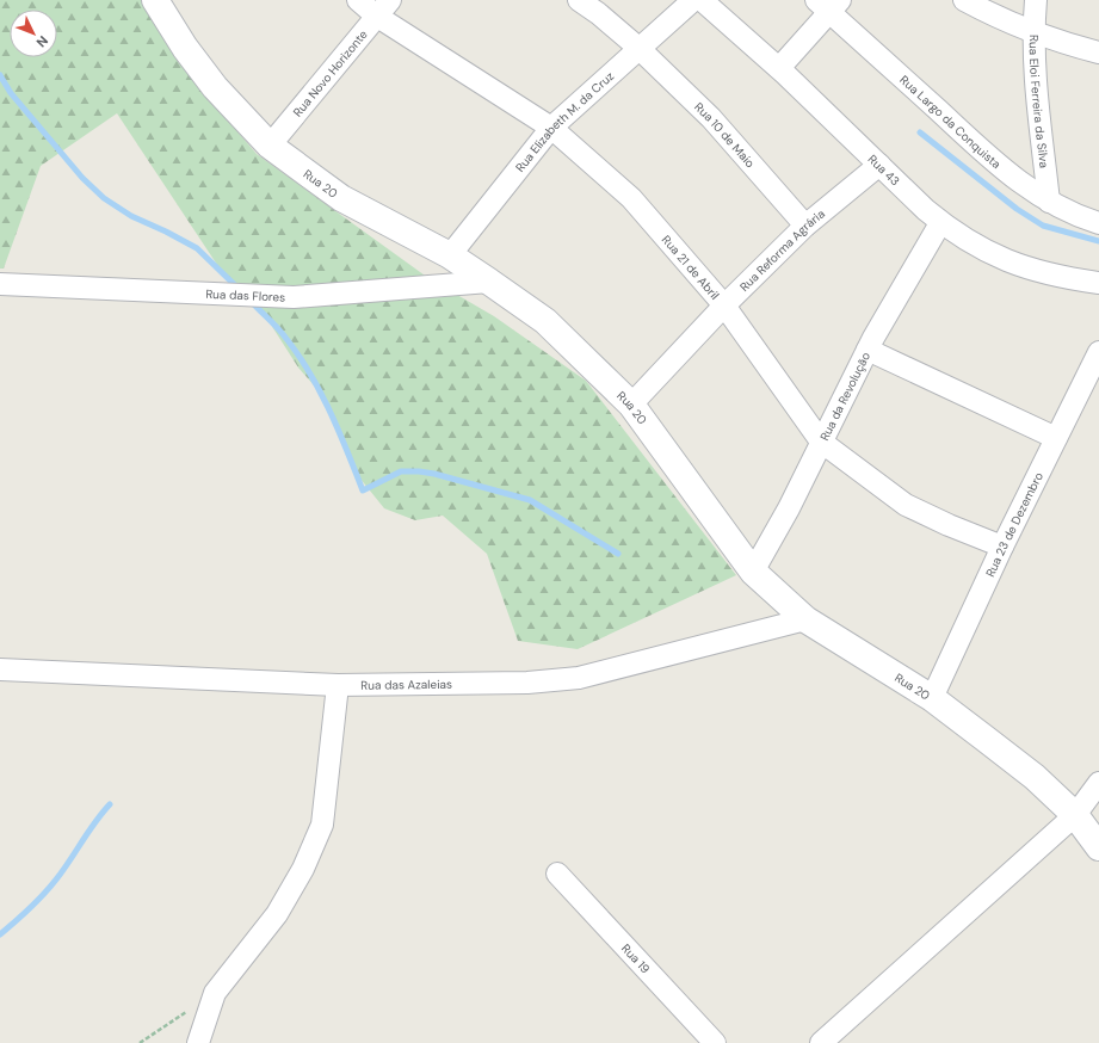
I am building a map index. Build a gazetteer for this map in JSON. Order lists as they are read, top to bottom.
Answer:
{
  "streets": {
    "street": [
      "Rua Novo Horizonte",
      "Rua Eloi Ferreira da Silva",
      "Rua Elizabeth M. da Cruz",
      "Rua Largo da Conquista",
      "Rua 10 de Maio",
      "Rua 43",
      "Rua 20",
      "Rua Reforma Agrária",
      "Rua 21 de Abril",
      "Rua das Flores",
      "Rua da Revolução",
      "Rua 23 de Dezembro",
      "Rua das Azaleias",
      "Rua 19"
    ]
  },
  "crossings": [
    ["Rua Novo Horizonte", "Rua 20"],
    ["Rua Novo Horizonte", "Rua 21 de Abril"],
    ["Rua Eloi Ferreira da Silva", "Rua Largo da Conquista"],
    ["Rua Elizabeth M. da Cruz", "Rua 10 de Maio"],
    ["Rua Elizabeth M. da Cruz", "Rua 20"],
    ["Rua Elizabeth M. da Cruz", "Rua 21 de Abril"],
    ["Rua 10 de Maio", "Rua Reforma Agrária"],
    ["Rua 43", "Rua Reforma Agrária"],
    ["Rua 43", "Rua da Revolução"],
    ["Rua 20", "Rua Reforma Agrária"],
    ["Rua 20", "Rua das Flores"],
    ["Rua 20", "Rua da Revolução"],
    ["Rua 20", "Rua 23 de Dezembro"],
    ["Rua 20", "Rua das Azaleias"],
    ["Rua Reforma Agrária", "Rua 21 de Abril"],
    ["Rua 21 de Abril", "Rua da Revolução"],
    ["Rua 21 de Abril", "Rua 23 de Dezembro"]
  ],
  "north": "bottom right"
}
